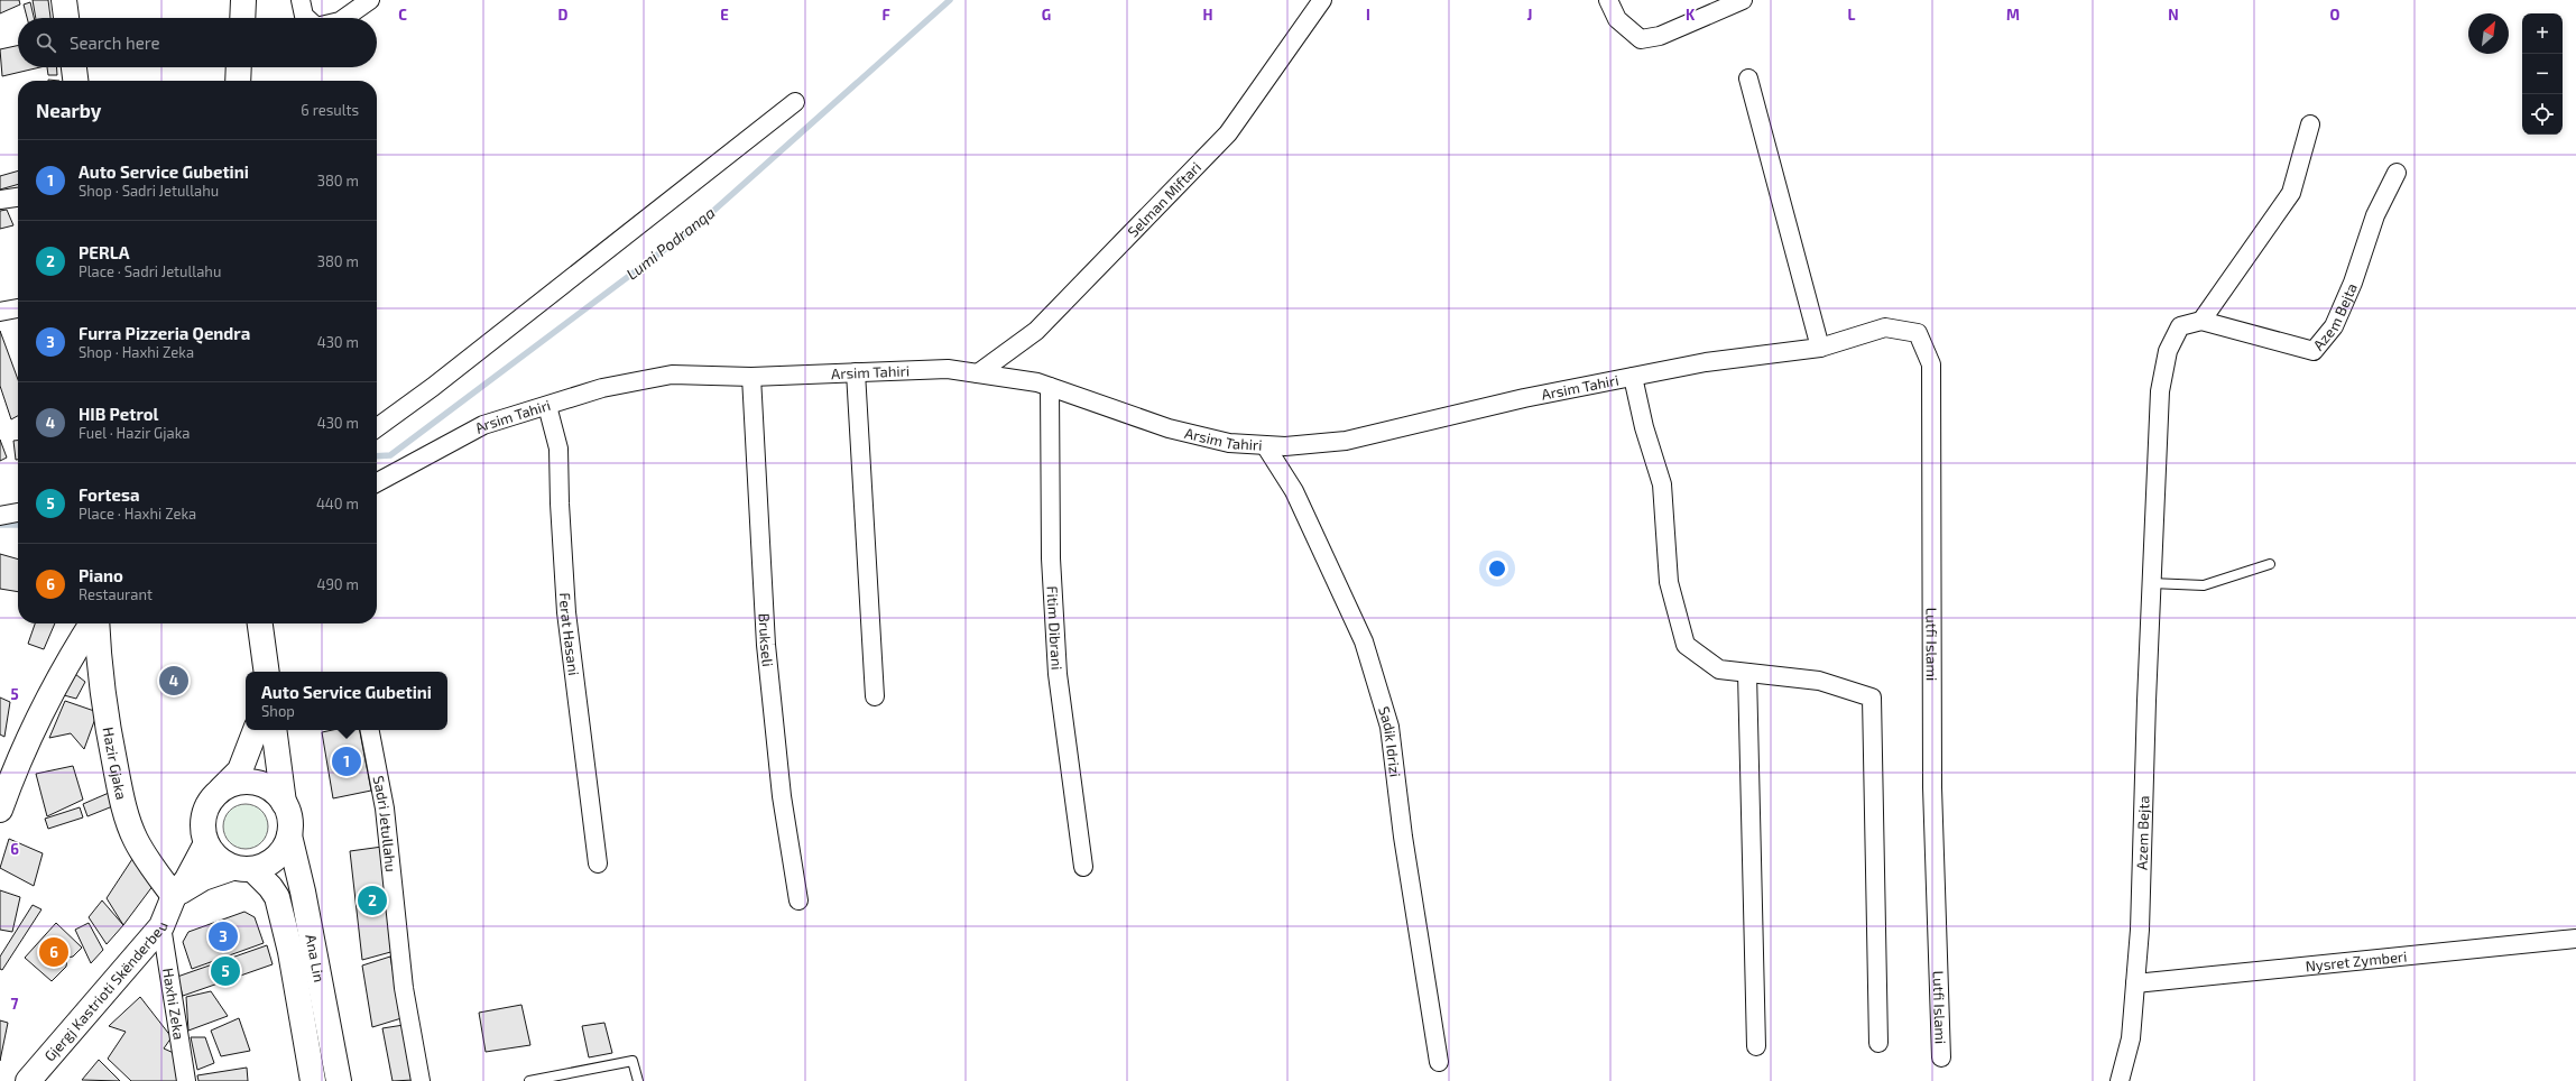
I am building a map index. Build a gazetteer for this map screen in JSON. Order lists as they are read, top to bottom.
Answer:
{
  "streets": {
    "main road": ["Hazir Gjaka", "Ana Lin", "Gjergj Kastrioti Skënderbeu"],
    "street": [
      "Selman Miftari",
      "Azem Bejta",
      "Arsim Tahiri",
      "Fitim Dibrani",
      "Ferat Hasani",
      "Brukseli",
      "Lutfi Islami",
      "Sadik Idrizi",
      "Sadri Jetullahu",
      "Nysret Zymberi",
      "Haxhi Zeka"
    ]
  },
  "crossings": [
    ["Selman Miftari", "Arsim Tahiri"],
    ["Azem Bejta", "Nysret Zymberi"],
    ["Arsim Tahiri", "Fitim Dibrani"],
    ["Arsim Tahiri", "Ferat Hasani"],
    ["Arsim Tahiri", "Brukseli"],
    ["Arsim Tahiri", "Lutfi Islami"],
    ["Arsim Tahiri", "Sadik Idrizi"],
    ["Hazir Gjaka", "Gjergj Kastrioti Skënderbeu"],
    ["Ana Lin", "Gjergj Kastrioti Skënderbeu"],
    ["Gjergj Kastrioti Skënderbeu", "Haxhi Zeka"]
  ],
  "water": ["Lumi Podranqa"],
  "north": "top right",
  "page": {
    "map_buttons": ["+", "−"],
    "search": "Search here",
    "heading": ["Nearby", "6 results"],
    "list": [
      {
        "mark": "1",
        "name": "Auto Service Gubetini",
        "note": "Shop · Sadri Jetullahu",
        "value": "380 m"
      },
      {
        "mark": "2",
        "name": "PERLA",
        "note": "Place · Sadri Jetullahu",
        "value": "380 m"
      },
      {
        "mark": "3",
        "name": "Furra Pizzeria Qendra",
        "note": "Shop · Haxhi Zeka",
        "value": "430 m"
      },
      {
        "mark": "4",
        "name": "HIB Petrol",
        "note": "Fuel · Hazir Gjaka",
        "value": "430 m"
      },
      {
        "mark": "5",
        "name": "Fortesa",
        "note": "Place · Haxhi Zeka",
        "value": "440 m"
      },
      {
        "mark": "6",
        "name": "Piano",
        "note": "Restaurant",
        "value": "490 m"
      }
    ],
    "pins": [
      "4",
      "1",
      "2",
      "3",
      "6",
      "5"
    ],
    "popup": ["Auto Service Gubetini", "Shop"]
  },
  "grid": {
    "columns": [
      "C",
      "D",
      "E",
      "F",
      "G",
      "H",
      "I",
      "J",
      "K",
      "L",
      "M",
      "N",
      "O"
    ],
    "rows": ["5", "6", "7"]
  }
}
